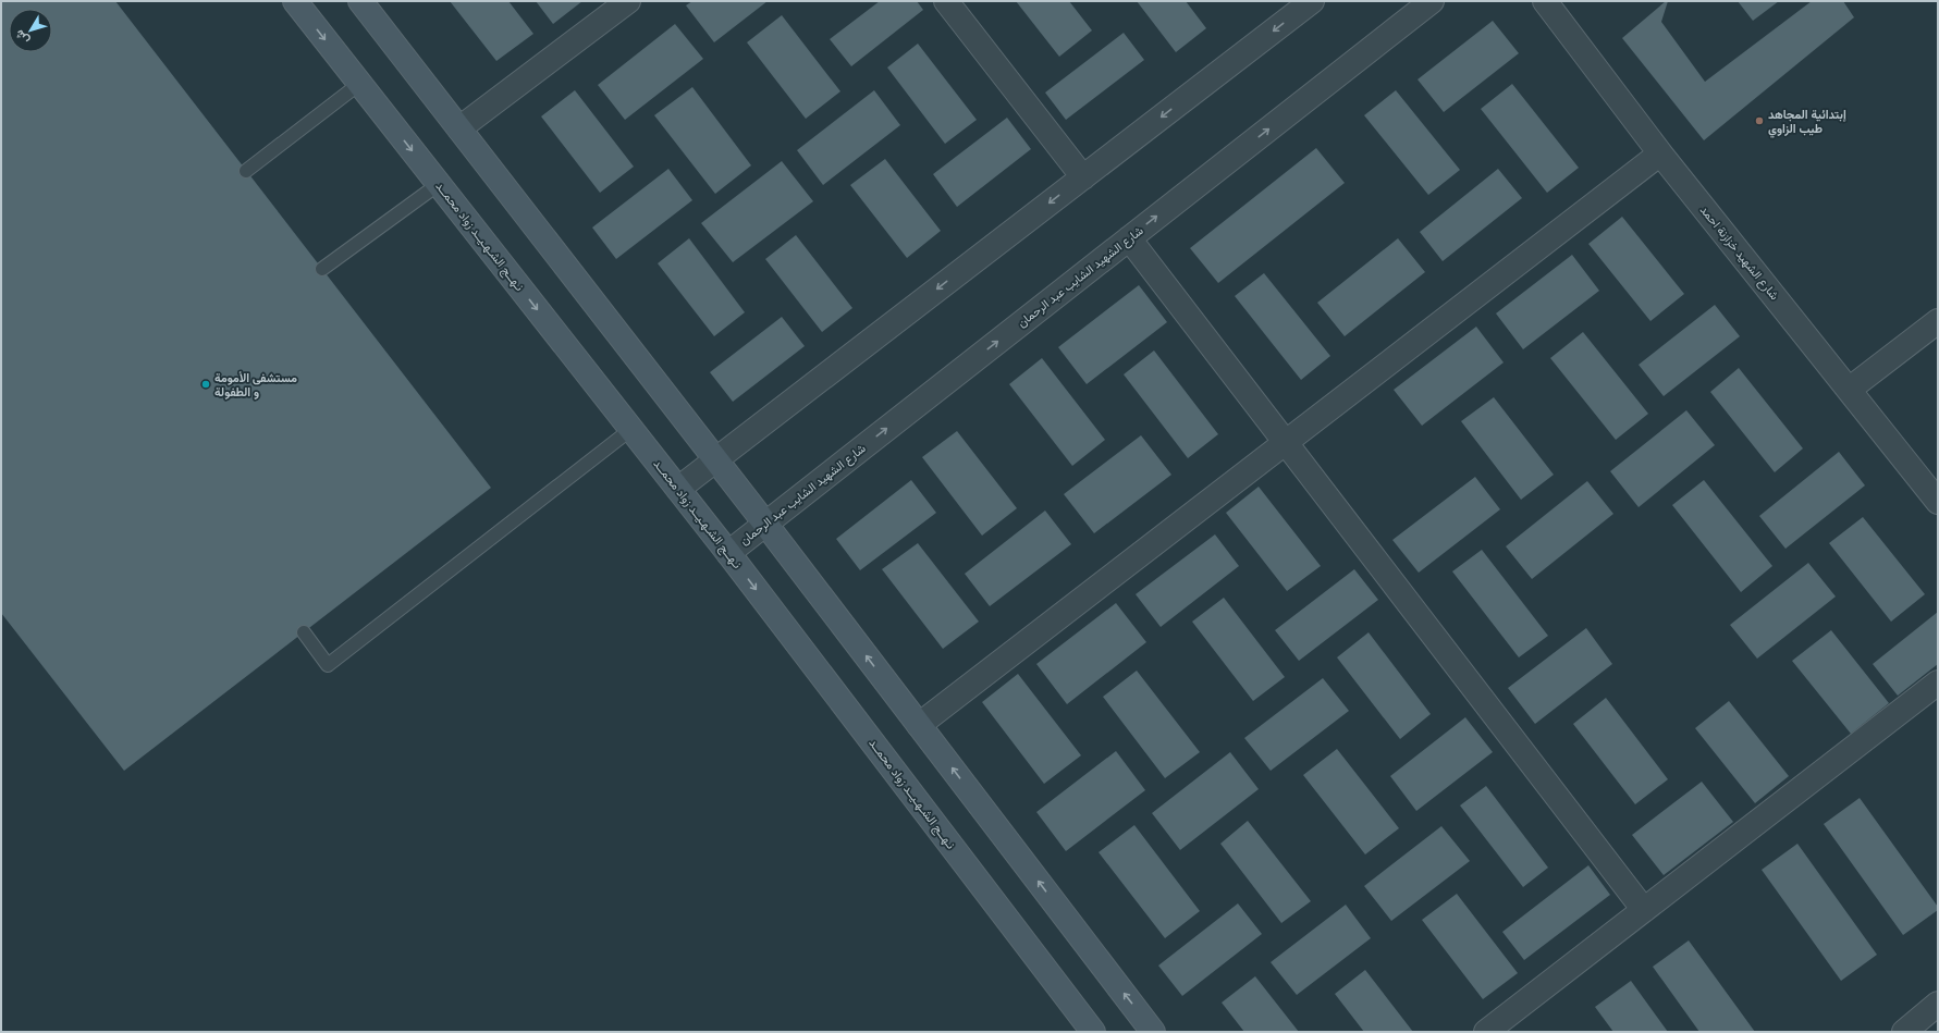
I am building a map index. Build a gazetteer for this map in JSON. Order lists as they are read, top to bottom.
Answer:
{
  "streets": {
    "main road": ["نـهــج الشـهـيــد زواد محمــد"],
    "street": ["شارع الشهيد خزازنة احمد", "شارع الشهيد الشايب عبد الرحمان"]
  },
  "crossings": [
    ["نـهــج الشـهـيــد زواد محمــد", "شارع الشهيد الشايب عبد الرحمان"]
  ],
  "places": ["إبتدائية المجاهد طيب الزاوي", "مستشفى الأمومة و الطفولة"],
  "north": "bottom left"
}
